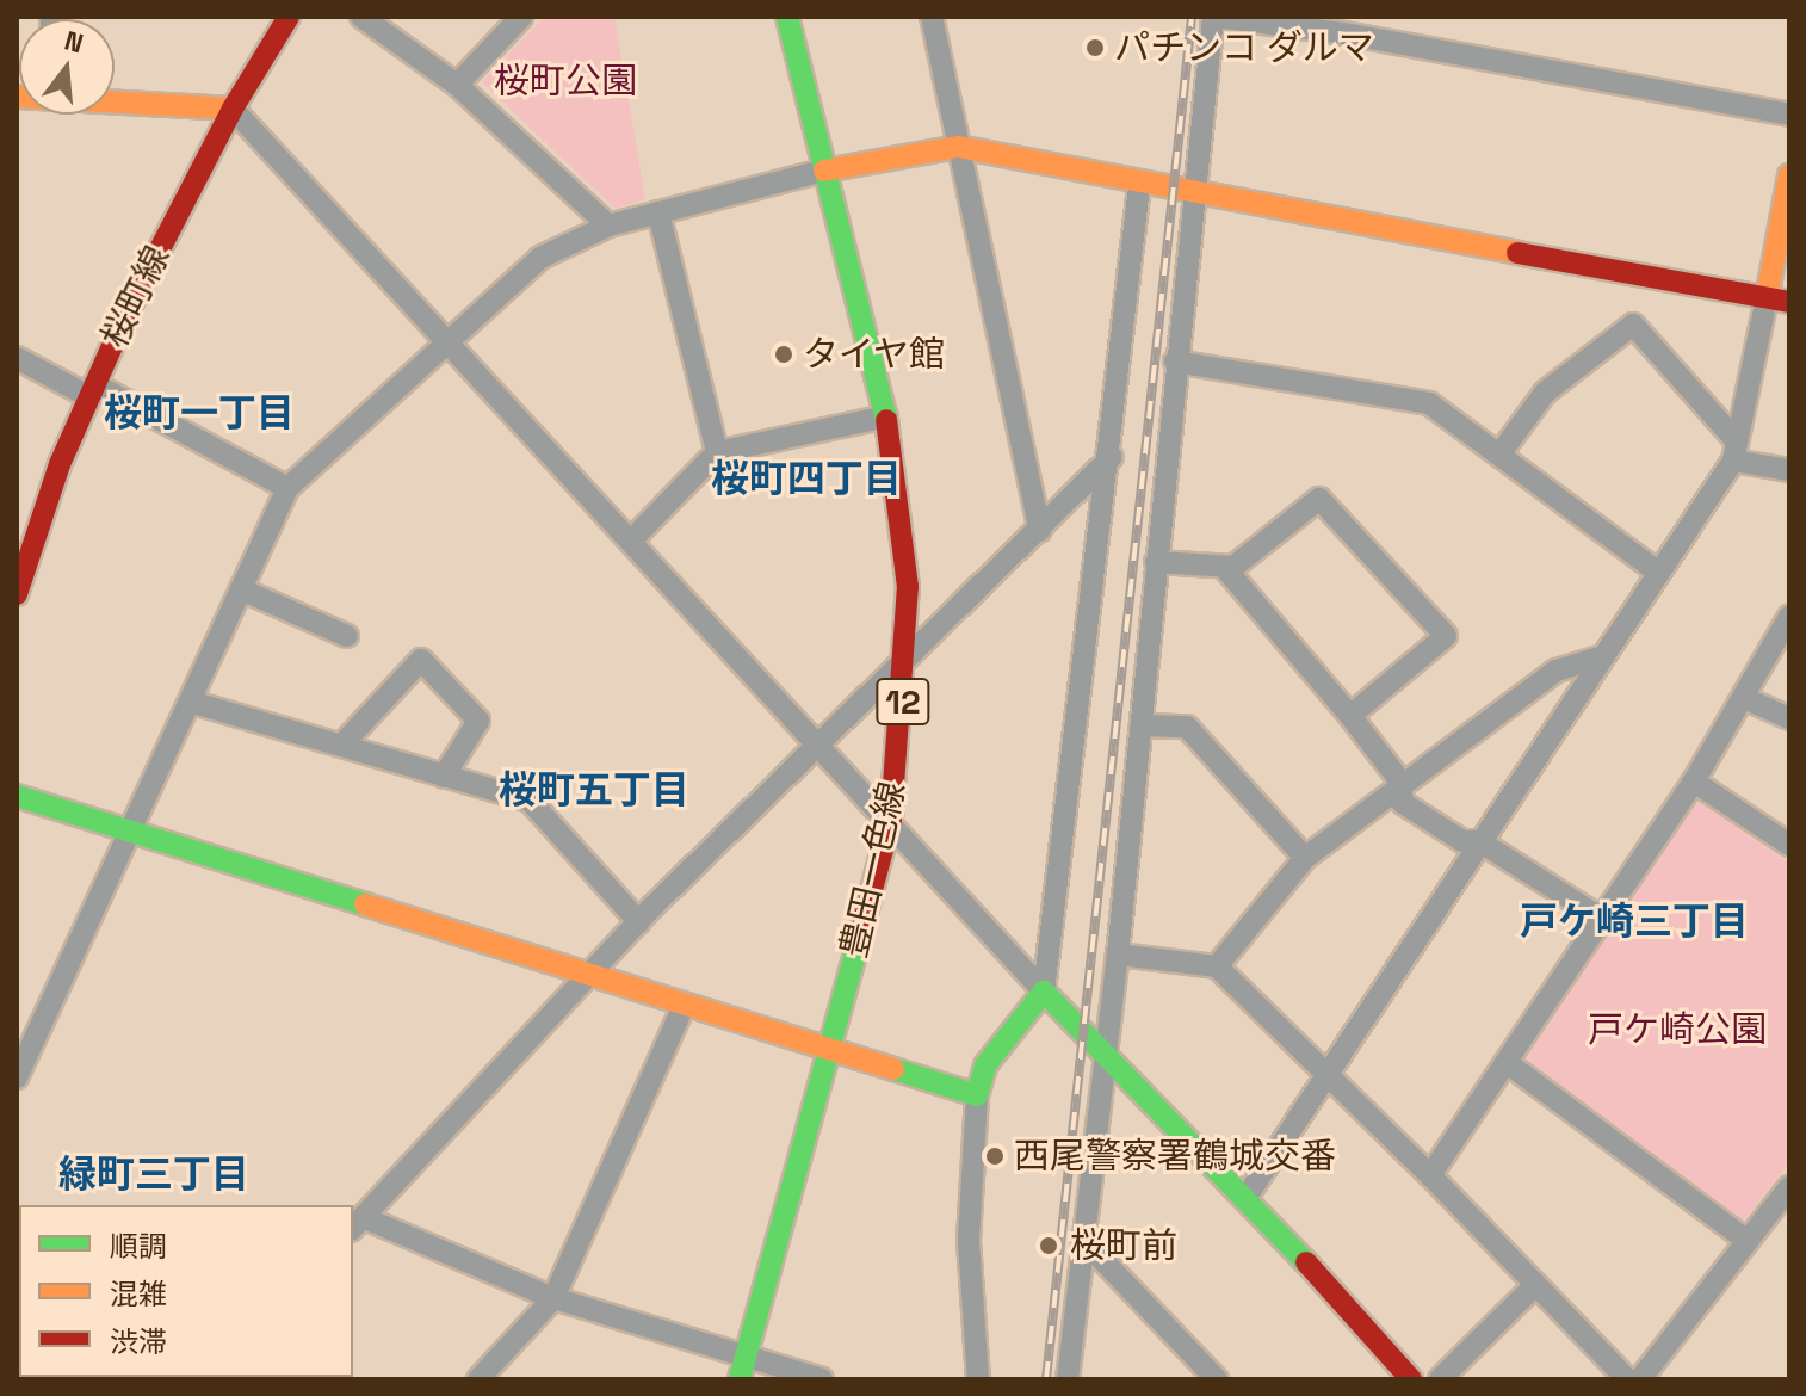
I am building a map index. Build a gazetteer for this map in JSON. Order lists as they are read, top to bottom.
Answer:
{
  "streets": {
    "street": ["桜町線", "12", "豊田一色線"]
  },
  "districts": [
    "桜町一丁目",
    "桜町四丁目",
    "桜町五丁目",
    "戸ケ崎三丁目",
    "緑町三丁目"
  ],
  "parks": ["桜町公園", "戸ケ崎公園"],
  "places": [
    "パチンコ ダルマ",
    "タイヤ館",
    "西尾警察署鶴城交番",
    "桜町前"
  ],
  "legend": ["順調", "混雑", "渋滞"],
  "north": "top"
}
